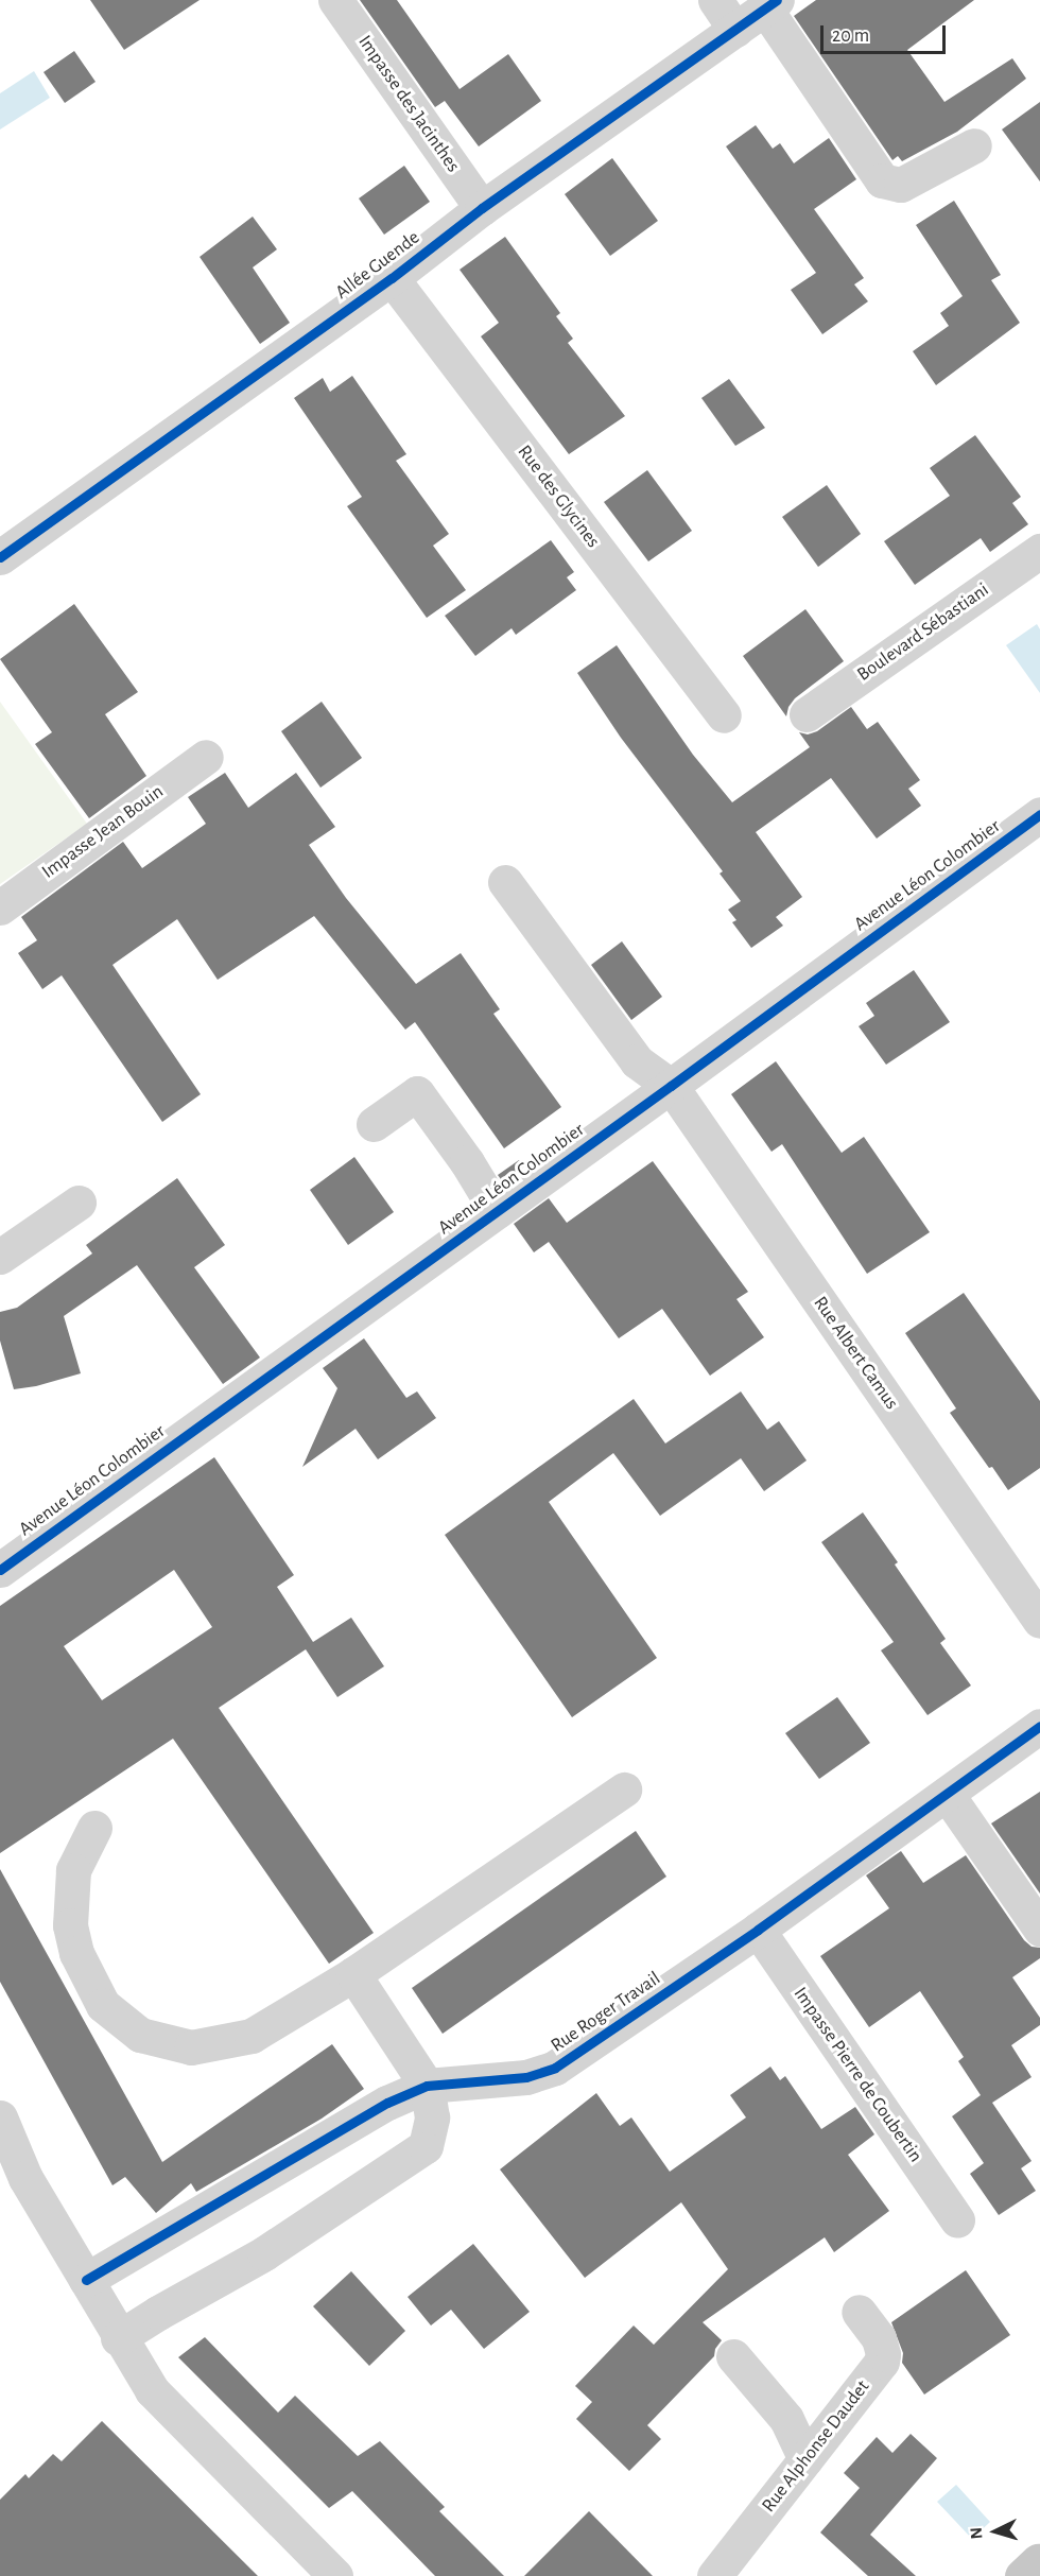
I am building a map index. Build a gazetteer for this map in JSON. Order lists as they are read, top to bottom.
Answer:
{
  "streets": {
    "street": [
      "Impasse des Jacinthes",
      "Allée Guende",
      "Rue des Glycines",
      "Boulevard Sébastiani",
      "Impasse Jean Bouin",
      "Avenue Léon Colombier",
      "Rue Albert Camus",
      "Rue Roger Travail",
      "Impasse Pierre de Coubertin",
      "Rue Alphonse Daudet"
    ]
  },
  "crossings": [
    ["Impasse des Jacinthes", "Allée Guende"],
    ["Allée Guende", "Rue des Glycines"],
    ["Avenue Léon Colombier", "Rue Albert Camus"],
    ["Rue Roger Travail", "Impasse Pierre de Coubertin"]
  ],
  "scale_bar": "20 m",
  "north": "left"
}
